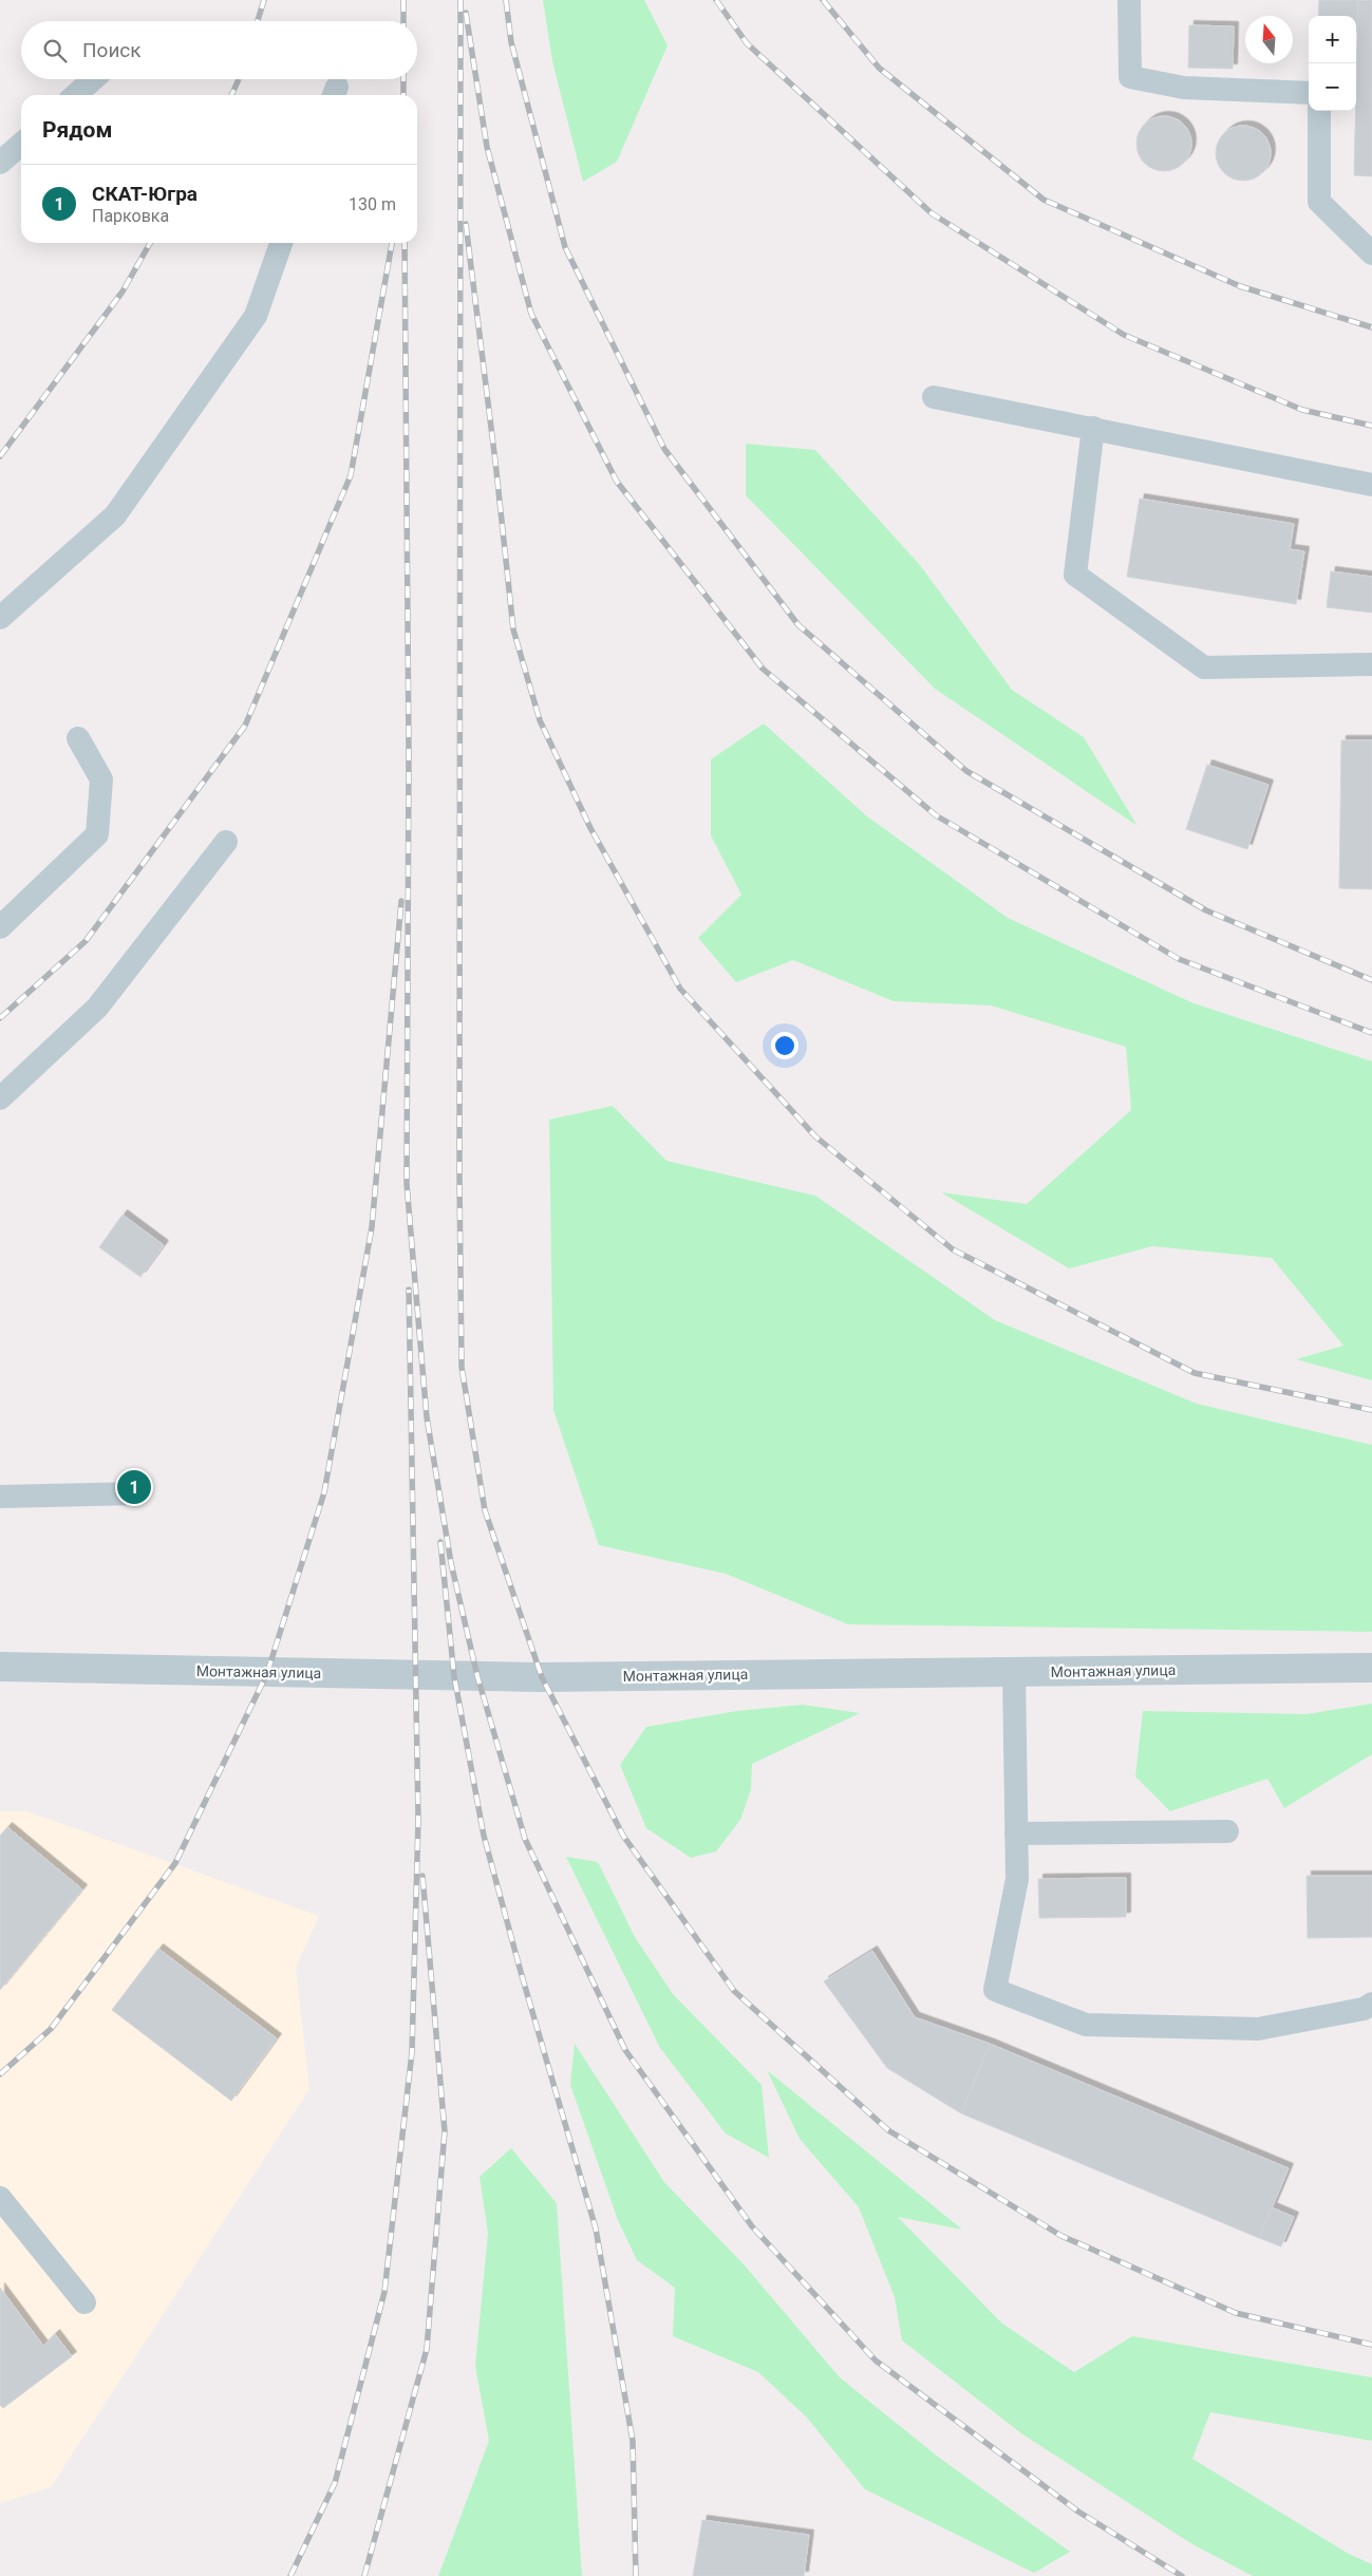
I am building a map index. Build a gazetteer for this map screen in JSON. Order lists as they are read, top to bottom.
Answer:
{
  "streets": {
    "street": ["Монтажная улица"]
  },
  "north": "top",
  "page": {
    "map_buttons": ["+", "−"],
    "search": "Поиск",
    "heading": "Рядом",
    "list": [
      {
        "mark": "1",
        "name": "СКАТ-Югра",
        "note": "Парковка",
        "value": "130 m"
      }
    ],
    "pins": "1"
  }
}
